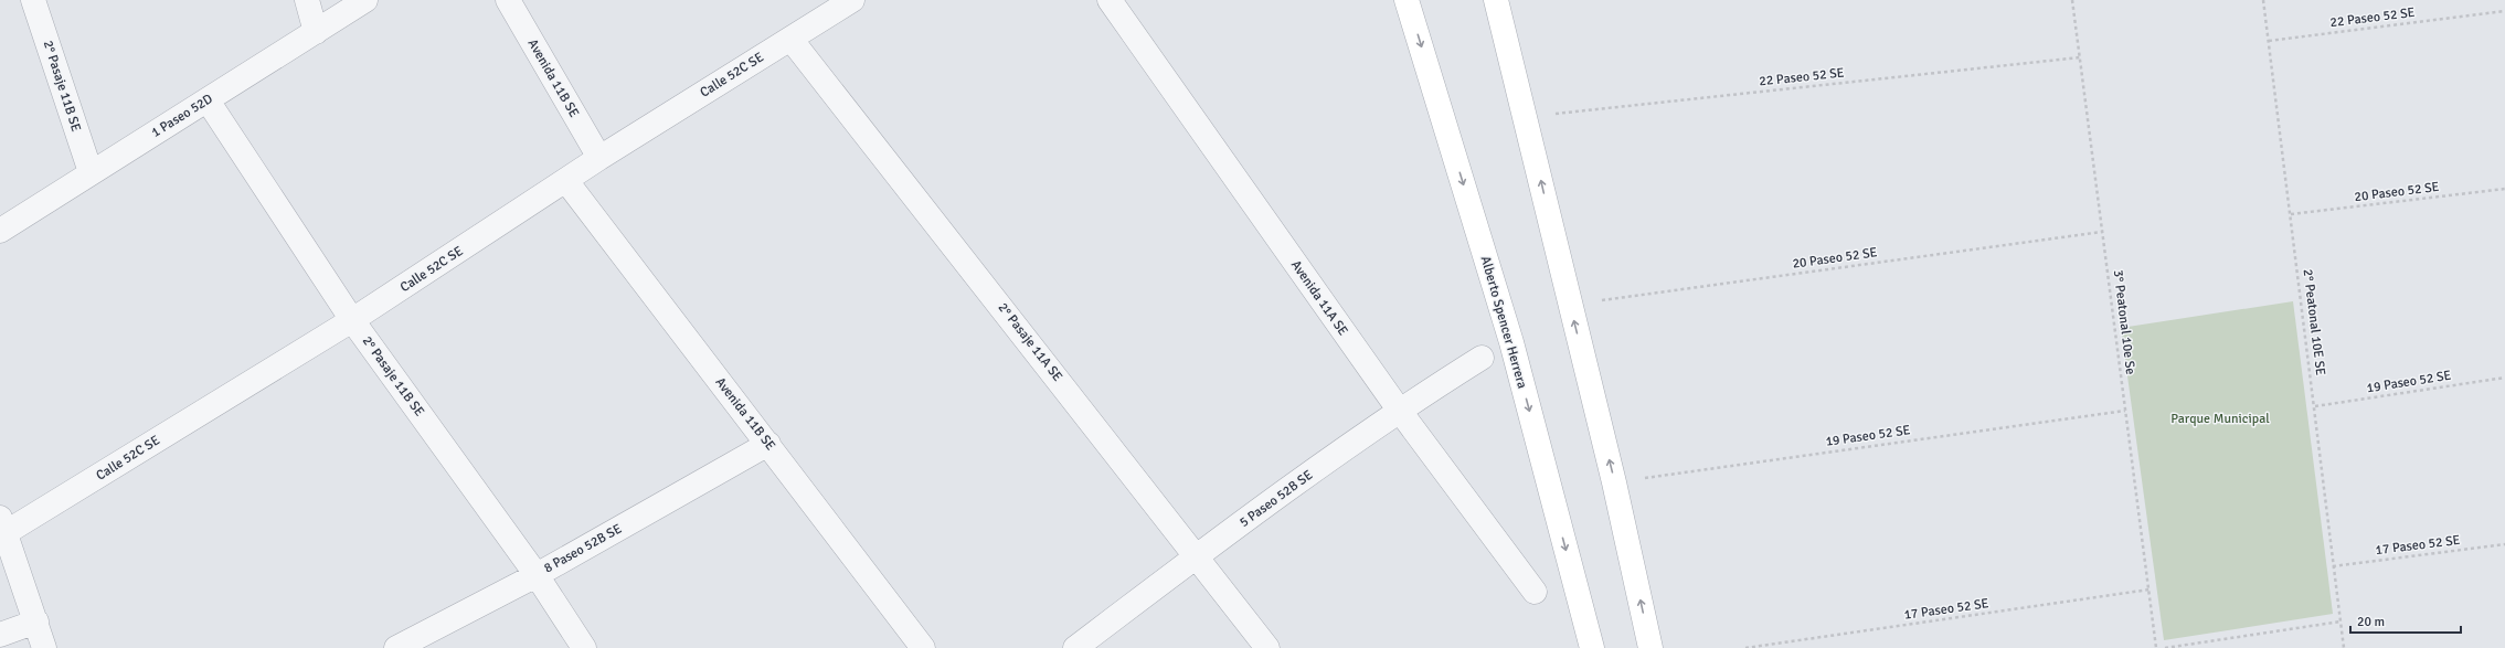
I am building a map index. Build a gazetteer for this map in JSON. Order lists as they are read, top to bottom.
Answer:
{
  "streets": {
    "street": [
      "Calle 52C SE",
      "Avenida 11B SE",
      "2° Pasaje 11B SE",
      "1 Paseo 52D",
      "Avenida 11A SE",
      "Alberto Spencer Herrera",
      "2° Pasaje 11A SE",
      "5 Paseo 52B SE",
      "8 Paseo 52B SE"
    ],
    "path": [
      "22 Paseo 52 SE",
      "20 Paseo 52 SE",
      "3° Peatonal 10e Se",
      "2° Peatonal 10E SE",
      "19 Paseo 52 SE",
      "17 Paseo 52 SE"
    ]
  },
  "crossings": [
    ["22 Paseo 52 SE", "3° Peatonal 10e Se"],
    ["22 Paseo 52 SE", "2° Peatonal 10E SE"],
    ["Calle 52C SE", "Avenida 11B SE"],
    ["Calle 52C SE", "2° Pasaje 11B SE"],
    ["Calle 52C SE", "2° Pasaje 11A SE"],
    ["Avenida 11B SE", "8 Paseo 52B SE"],
    ["2° Pasaje 11B SE", "1 Paseo 52D"],
    ["2° Pasaje 11B SE", "8 Paseo 52B SE"],
    ["20 Paseo 52 SE", "3° Peatonal 10e Se"],
    ["20 Paseo 52 SE", "2° Peatonal 10E SE"],
    ["Avenida 11A SE", "5 Paseo 52B SE"],
    ["3° Peatonal 10e Se", "19 Paseo 52 SE"],
    ["3° Peatonal 10e Se", "17 Paseo 52 SE"],
    ["2° Peatonal 10E SE", "19 Paseo 52 SE"],
    ["2° Peatonal 10E SE", "17 Paseo 52 SE"],
    ["2° Pasaje 11A SE", "5 Paseo 52B SE"]
  ],
  "parks": ["Parque Municipal"],
  "scale_bar": "20 m"
}
